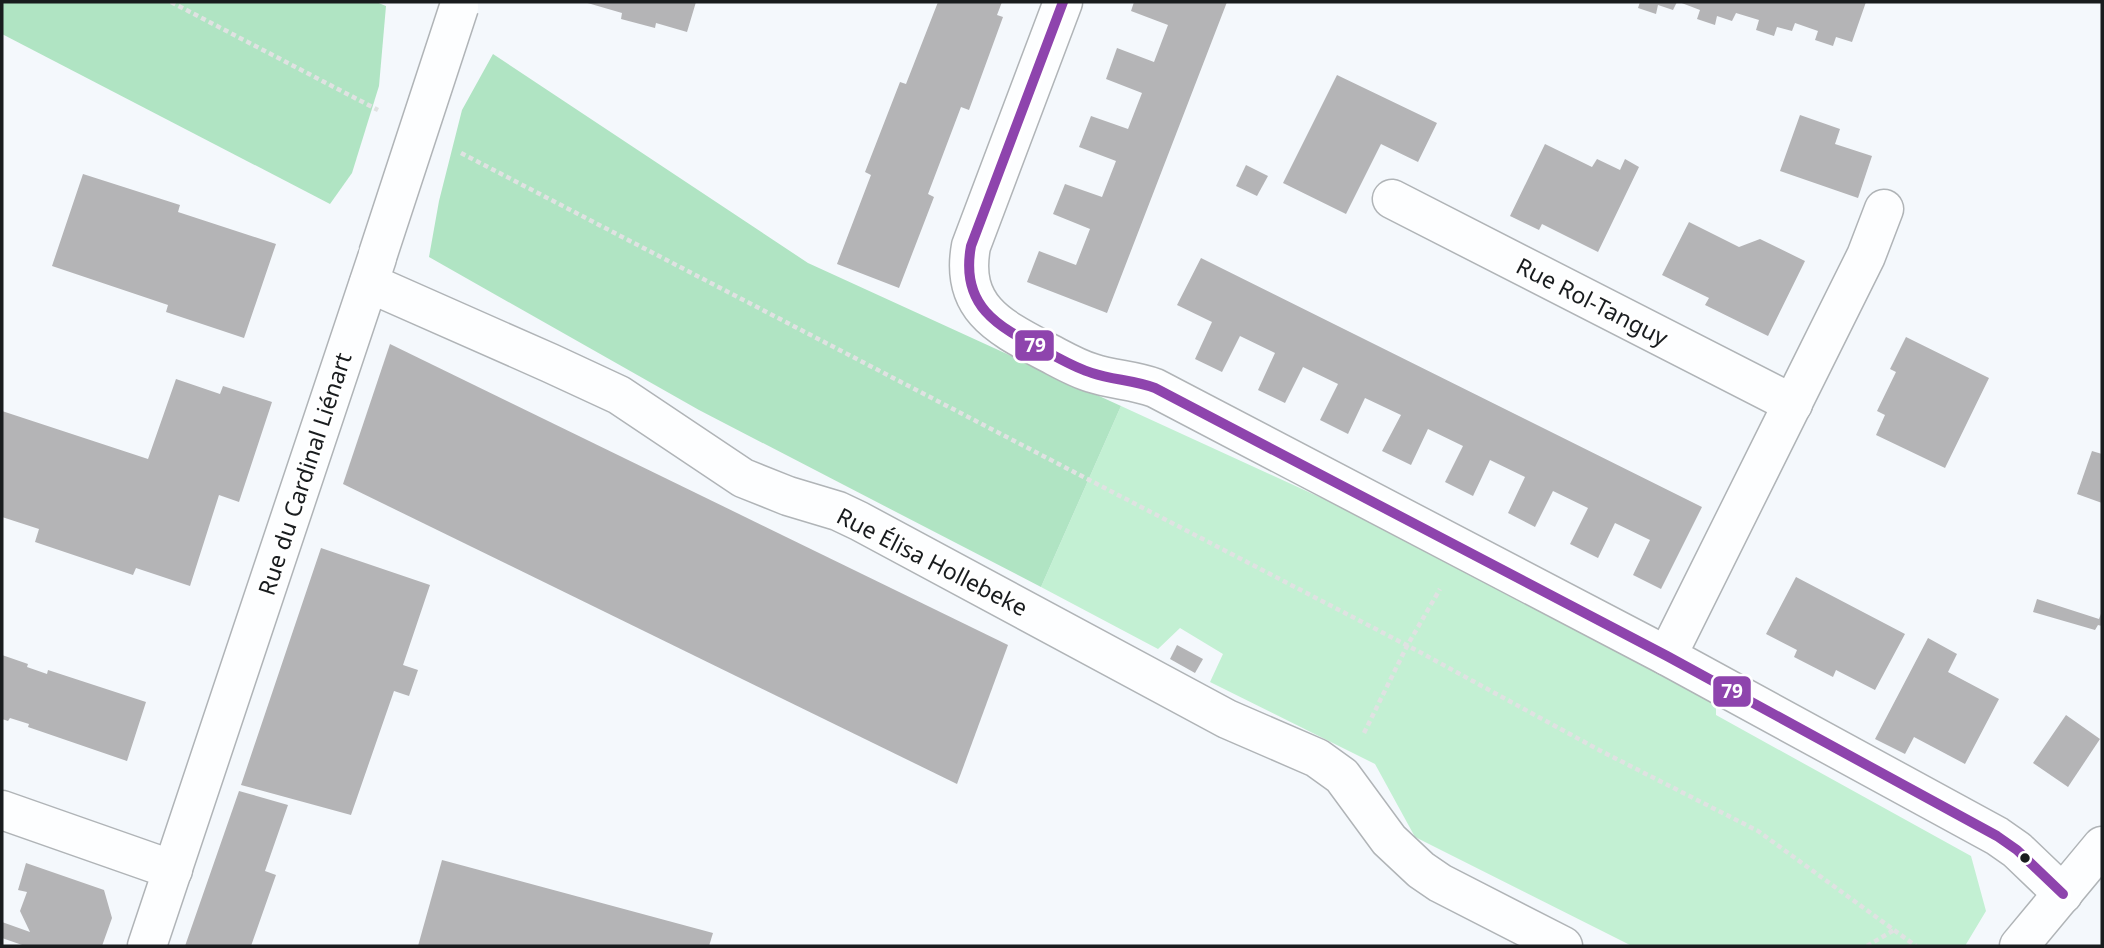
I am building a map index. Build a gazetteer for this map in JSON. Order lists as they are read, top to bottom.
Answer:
{
  "streets": {
    "street": ["Rue Rol-Tanguy", "Rue du Cardinal Liénart", "Rue Élisa Hollebeke"]
  },
  "crossings": [
    ["Rue du Cardinal Liénart", "Rue Élisa Hollebeke"]
  ],
  "lines": ["transit line 79"]
}
